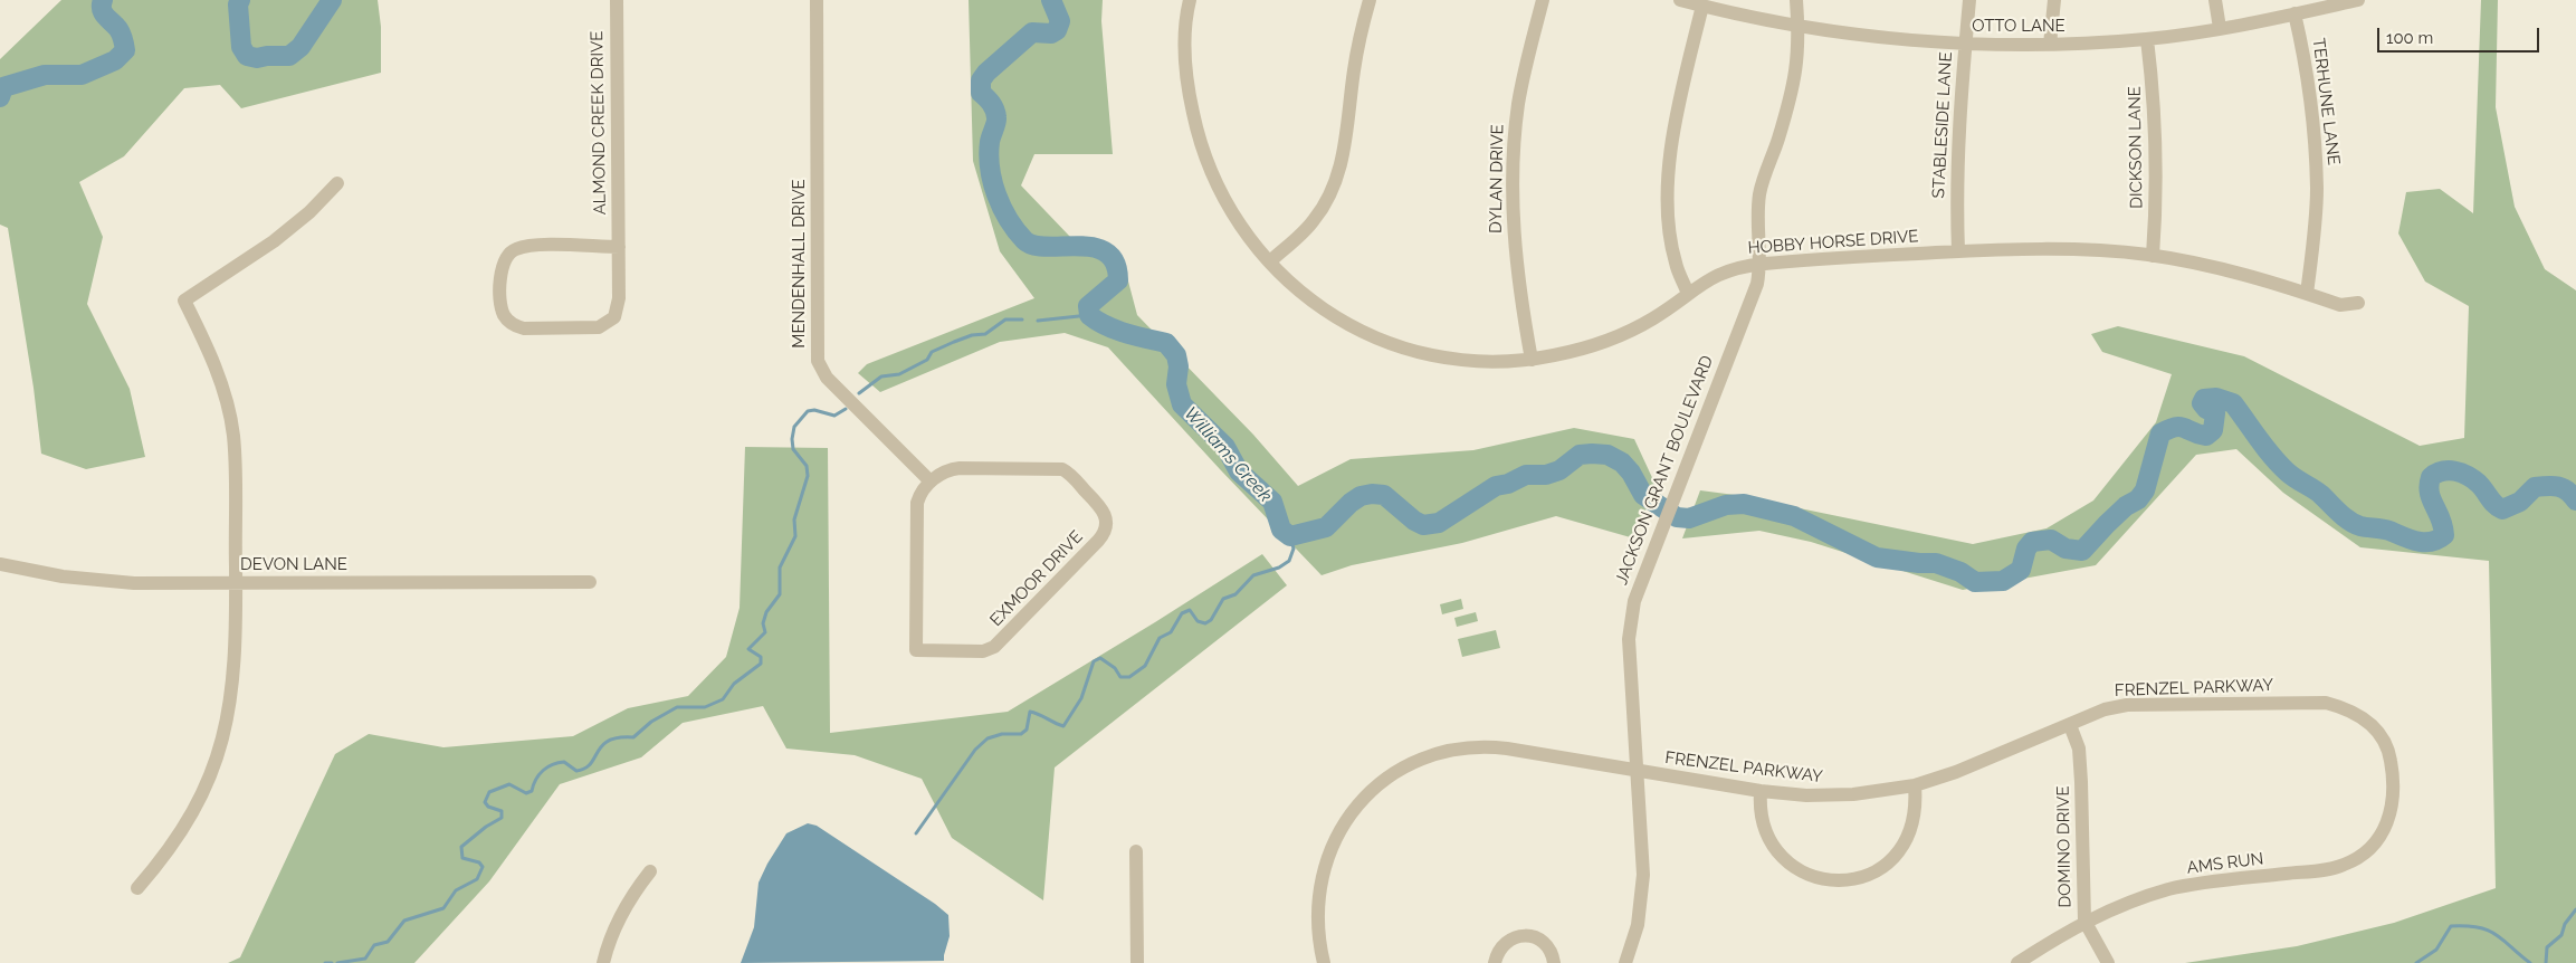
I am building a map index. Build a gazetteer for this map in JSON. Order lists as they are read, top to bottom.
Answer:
{
  "streets": {
    "street": [
      "OTTO LANE",
      "TERHUNE LANE",
      "ALMOND CREEK DRIVE",
      "STABLESIDE LANE",
      "DICKSON LANE",
      "DYLAN DRIVE",
      "HOBBY HORSE DRIVE",
      "MENDENHALL DRIVE",
      "JACKSON GRANT BOULEVARD",
      "DEVON LANE",
      "EXMOOR DRIVE",
      "FRENZEL PARKWAY",
      "DOMINO DRIVE",
      "AMS RUN"
    ]
  },
  "crossings": [
    ["OTTO LANE", "TERHUNE LANE"],
    ["OTTO LANE", "STABLESIDE LANE"],
    ["OTTO LANE", "DICKSON LANE"],
    ["OTTO LANE", "JACKSON GRANT BOULEVARD"],
    ["TERHUNE LANE", "HOBBY HORSE DRIVE"],
    ["STABLESIDE LANE", "HOBBY HORSE DRIVE"],
    ["DICKSON LANE", "HOBBY HORSE DRIVE"],
    ["DYLAN DRIVE", "HOBBY HORSE DRIVE"],
    ["HOBBY HORSE DRIVE", "JACKSON GRANT BOULEVARD"],
    ["MENDENHALL DRIVE", "EXMOOR DRIVE"],
    ["JACKSON GRANT BOULEVARD", "FRENZEL PARKWAY"],
    ["FRENZEL PARKWAY", "DOMINO DRIVE"],
    ["FRENZEL PARKWAY", "AMS RUN"],
    ["DOMINO DRIVE", "AMS RUN"]
  ],
  "water": ["Williams Creek"],
  "scale_bar": "100 m"
}
